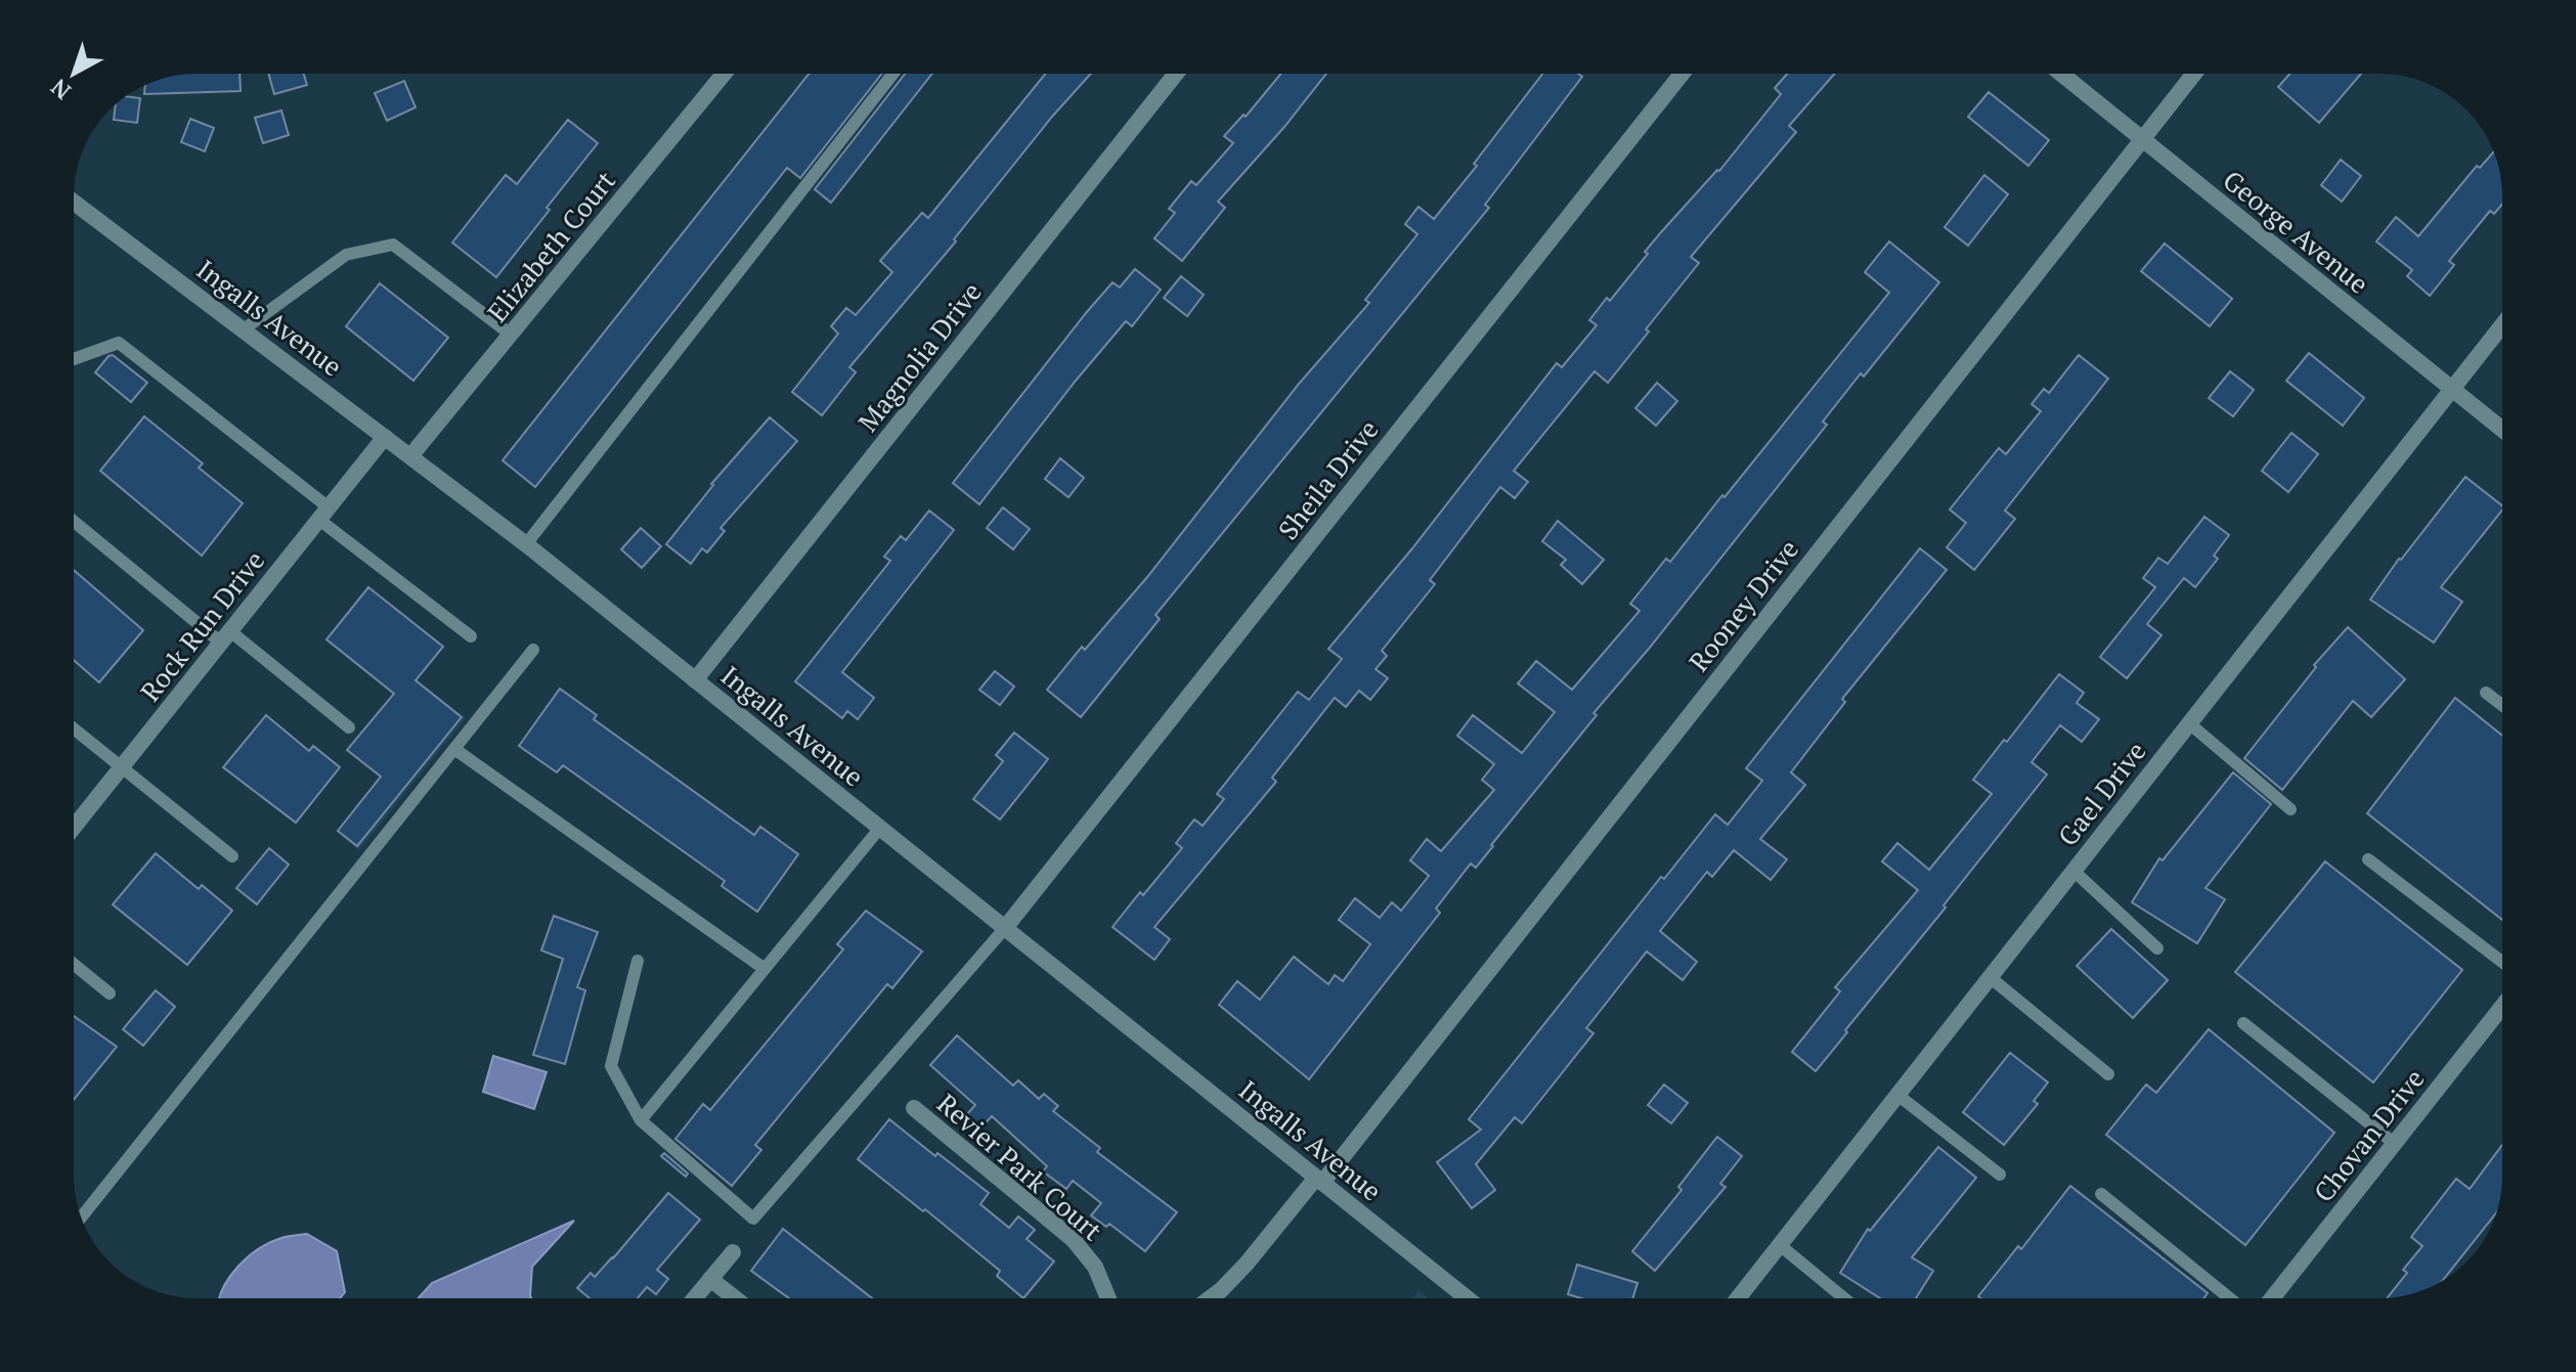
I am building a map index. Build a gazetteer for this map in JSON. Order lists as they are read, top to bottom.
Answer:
{
  "streets": {
    "street": [
      "George Avenue",
      "Elizabeth Court",
      "Ingalls Avenue",
      "Magnolia Drive",
      "Sheila Drive",
      "Rooney Drive",
      "Rock Run Drive",
      "Gael Drive",
      "Chovan Drive",
      "Revier Park Court"
    ]
  },
  "crossings": [
    ["George Avenue", "Rooney Drive"],
    ["George Avenue", "Gael Drive"],
    ["Elizabeth Court", "Ingalls Avenue"],
    ["Ingalls Avenue", "Magnolia Drive"],
    ["Ingalls Avenue", "Sheila Drive"],
    ["Ingalls Avenue", "Rooney Drive"],
    ["Ingalls Avenue", "Rock Run Drive"]
  ],
  "north": "bottom left"
}
